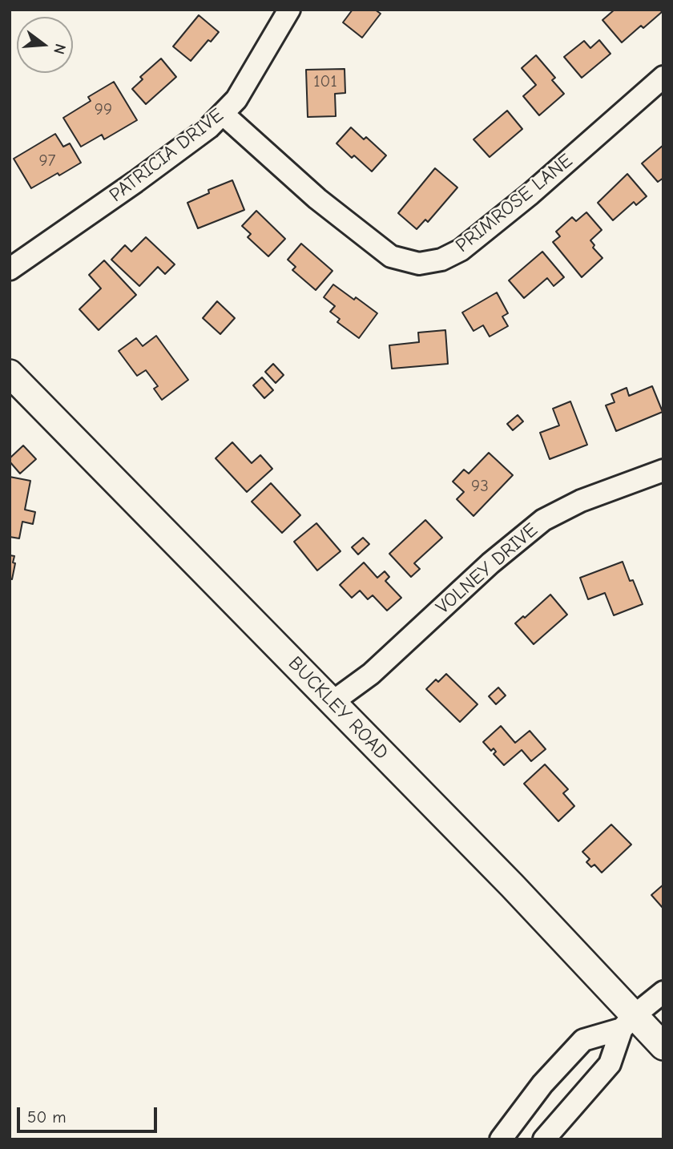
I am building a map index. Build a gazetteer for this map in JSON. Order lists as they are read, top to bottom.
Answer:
{
  "streets": {
    "street": [
      "PATRICIA DRIVE",
      "PRIMROSE LANE",
      "VOLNEY DRIVE",
      "BUCKLEY ROAD"
    ]
  },
  "crossings": [
    ["PATRICIA DRIVE", "PRIMROSE LANE"],
    ["VOLNEY DRIVE", "BUCKLEY ROAD"]
  ],
  "house_numbers": [
    "101",
    "99",
    "97",
    "93"
  ],
  "scale_bar": "50 m",
  "north": "right"
}
